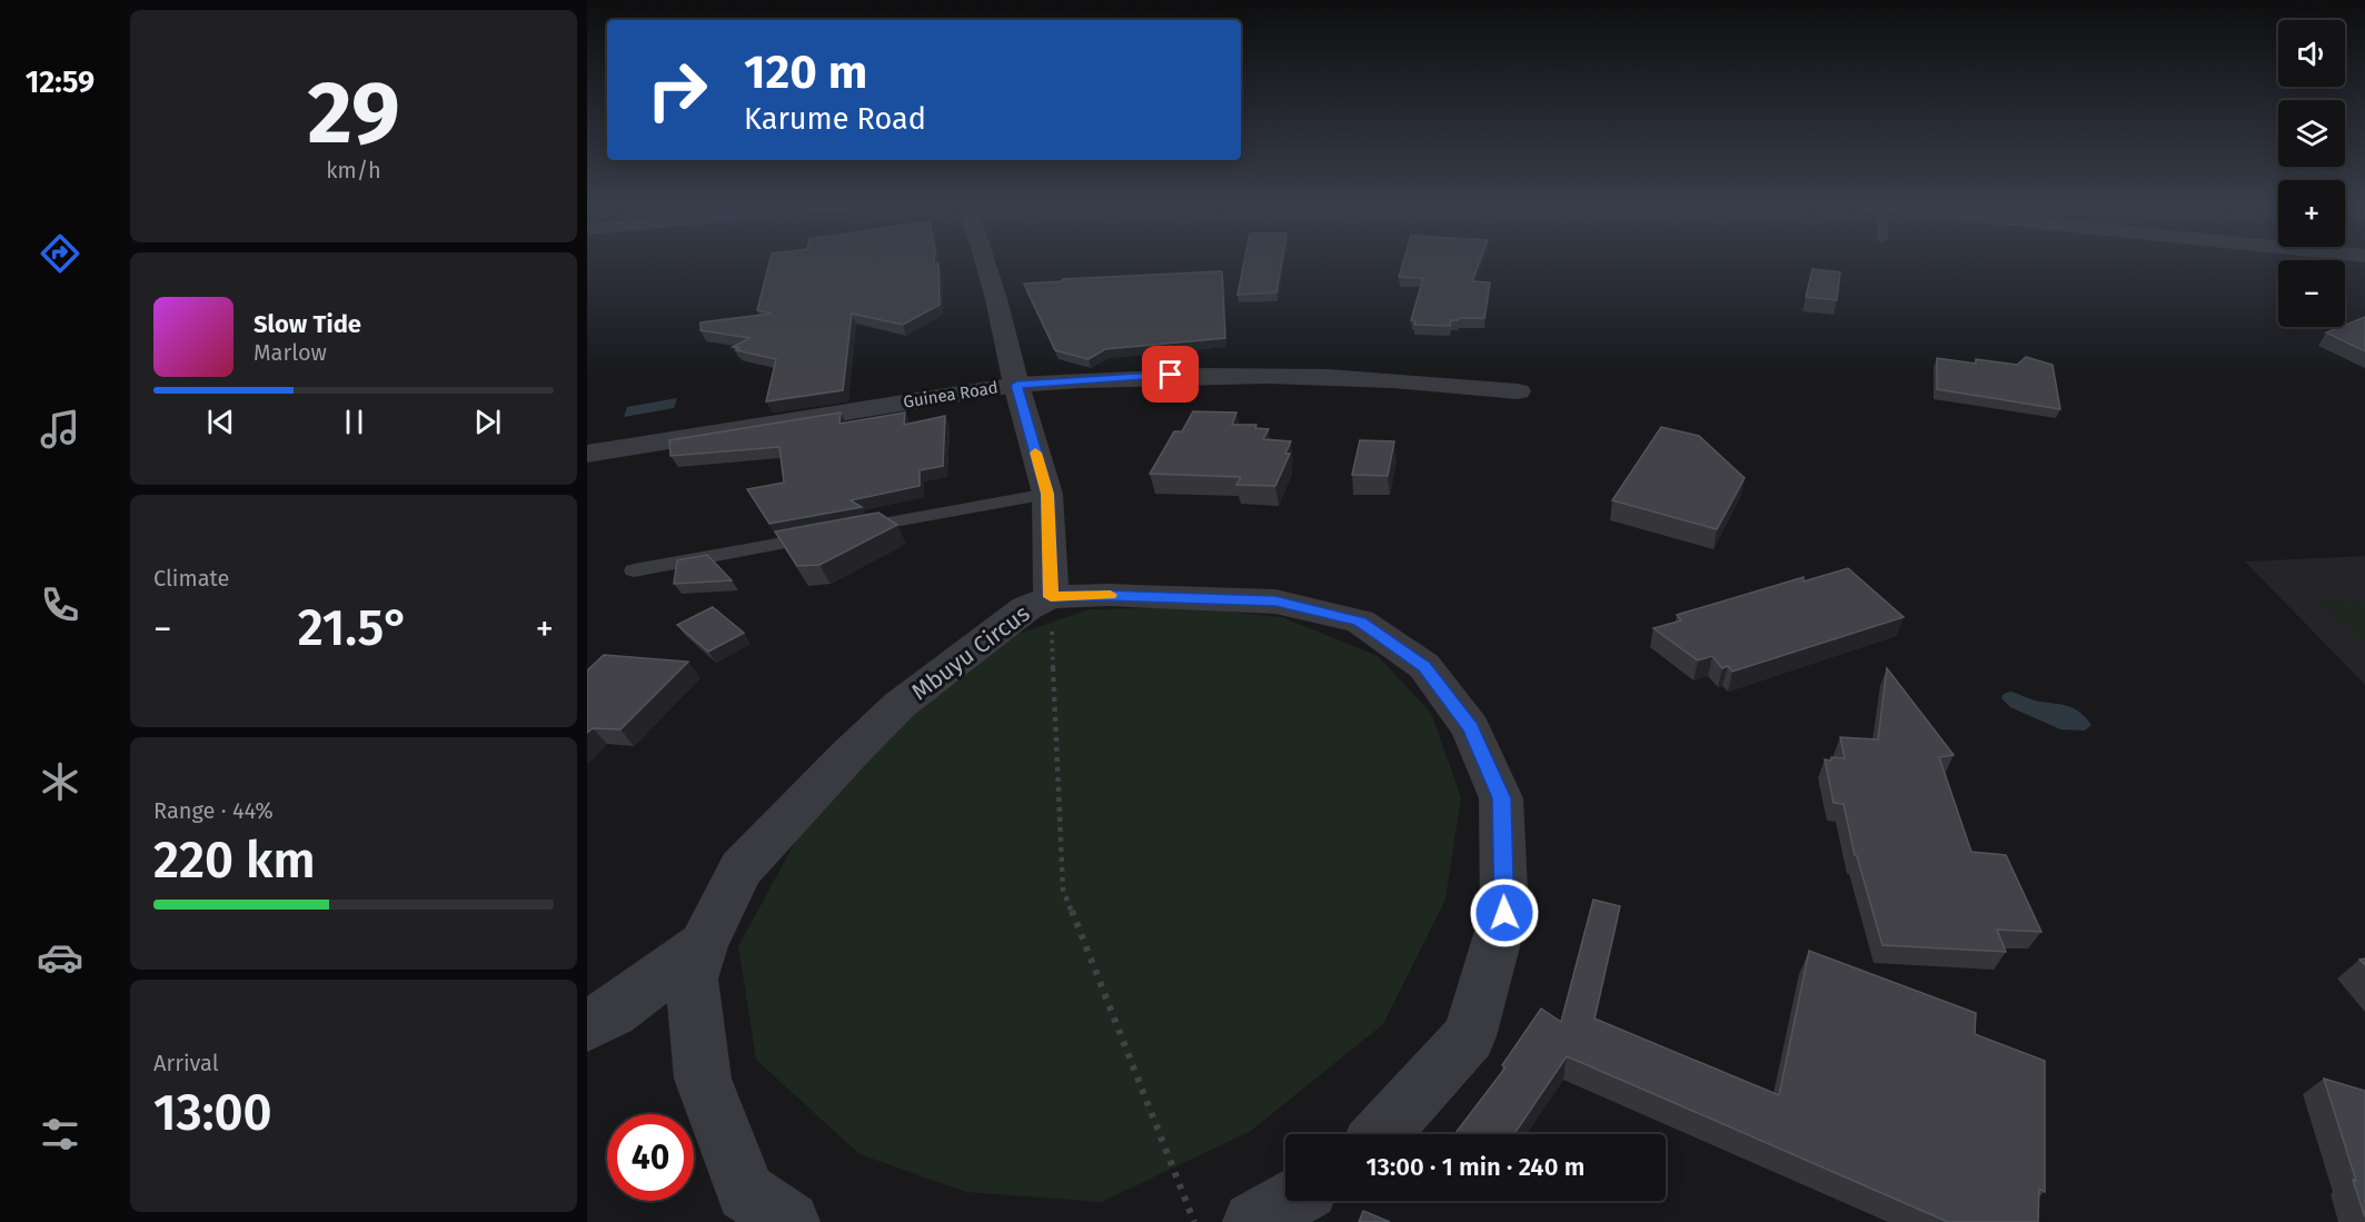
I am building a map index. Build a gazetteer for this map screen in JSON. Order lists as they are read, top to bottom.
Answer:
{
  "streets": {
    "street": ["Guinea Road", "Mbuyu Circus"]
  },
  "page": {
    "tabs": "12:59",
    "tile": [
      ["29", "km/h"],
      "Climate",
      ["Range · 44%", "220 km"],
      ["Arrival", "13:00"]
    ],
    "map_buttons": ["+", "−"],
    "turn": ["120 m", "Karume Road"],
    "song": ["Slow Tide", "Marlow"],
    "heat": ["−", "21.5°", "+"],
    "limit": "40",
    "trip": "13:00 · 1 min · 240 m"
  }
}
